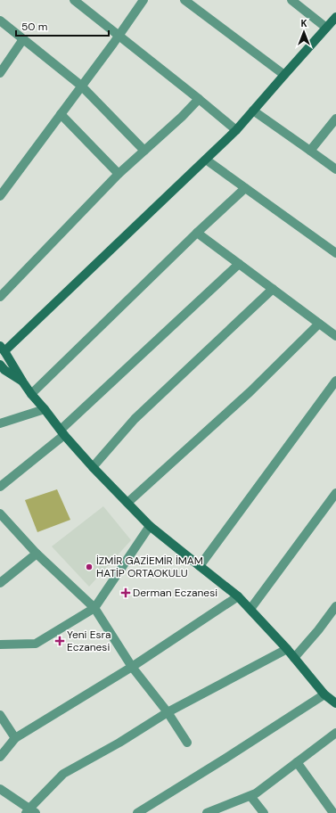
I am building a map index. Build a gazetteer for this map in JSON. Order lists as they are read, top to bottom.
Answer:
{
  "places": {
    "other": ["İZMİR GAZİEMİR İMAM HATİP ORTAOKULU"],
    "health": ["Derman Eczanesi", "Yeni Esra Eczanesi"]
  },
  "scale_bar": "50 m",
  "north": "top"
}
